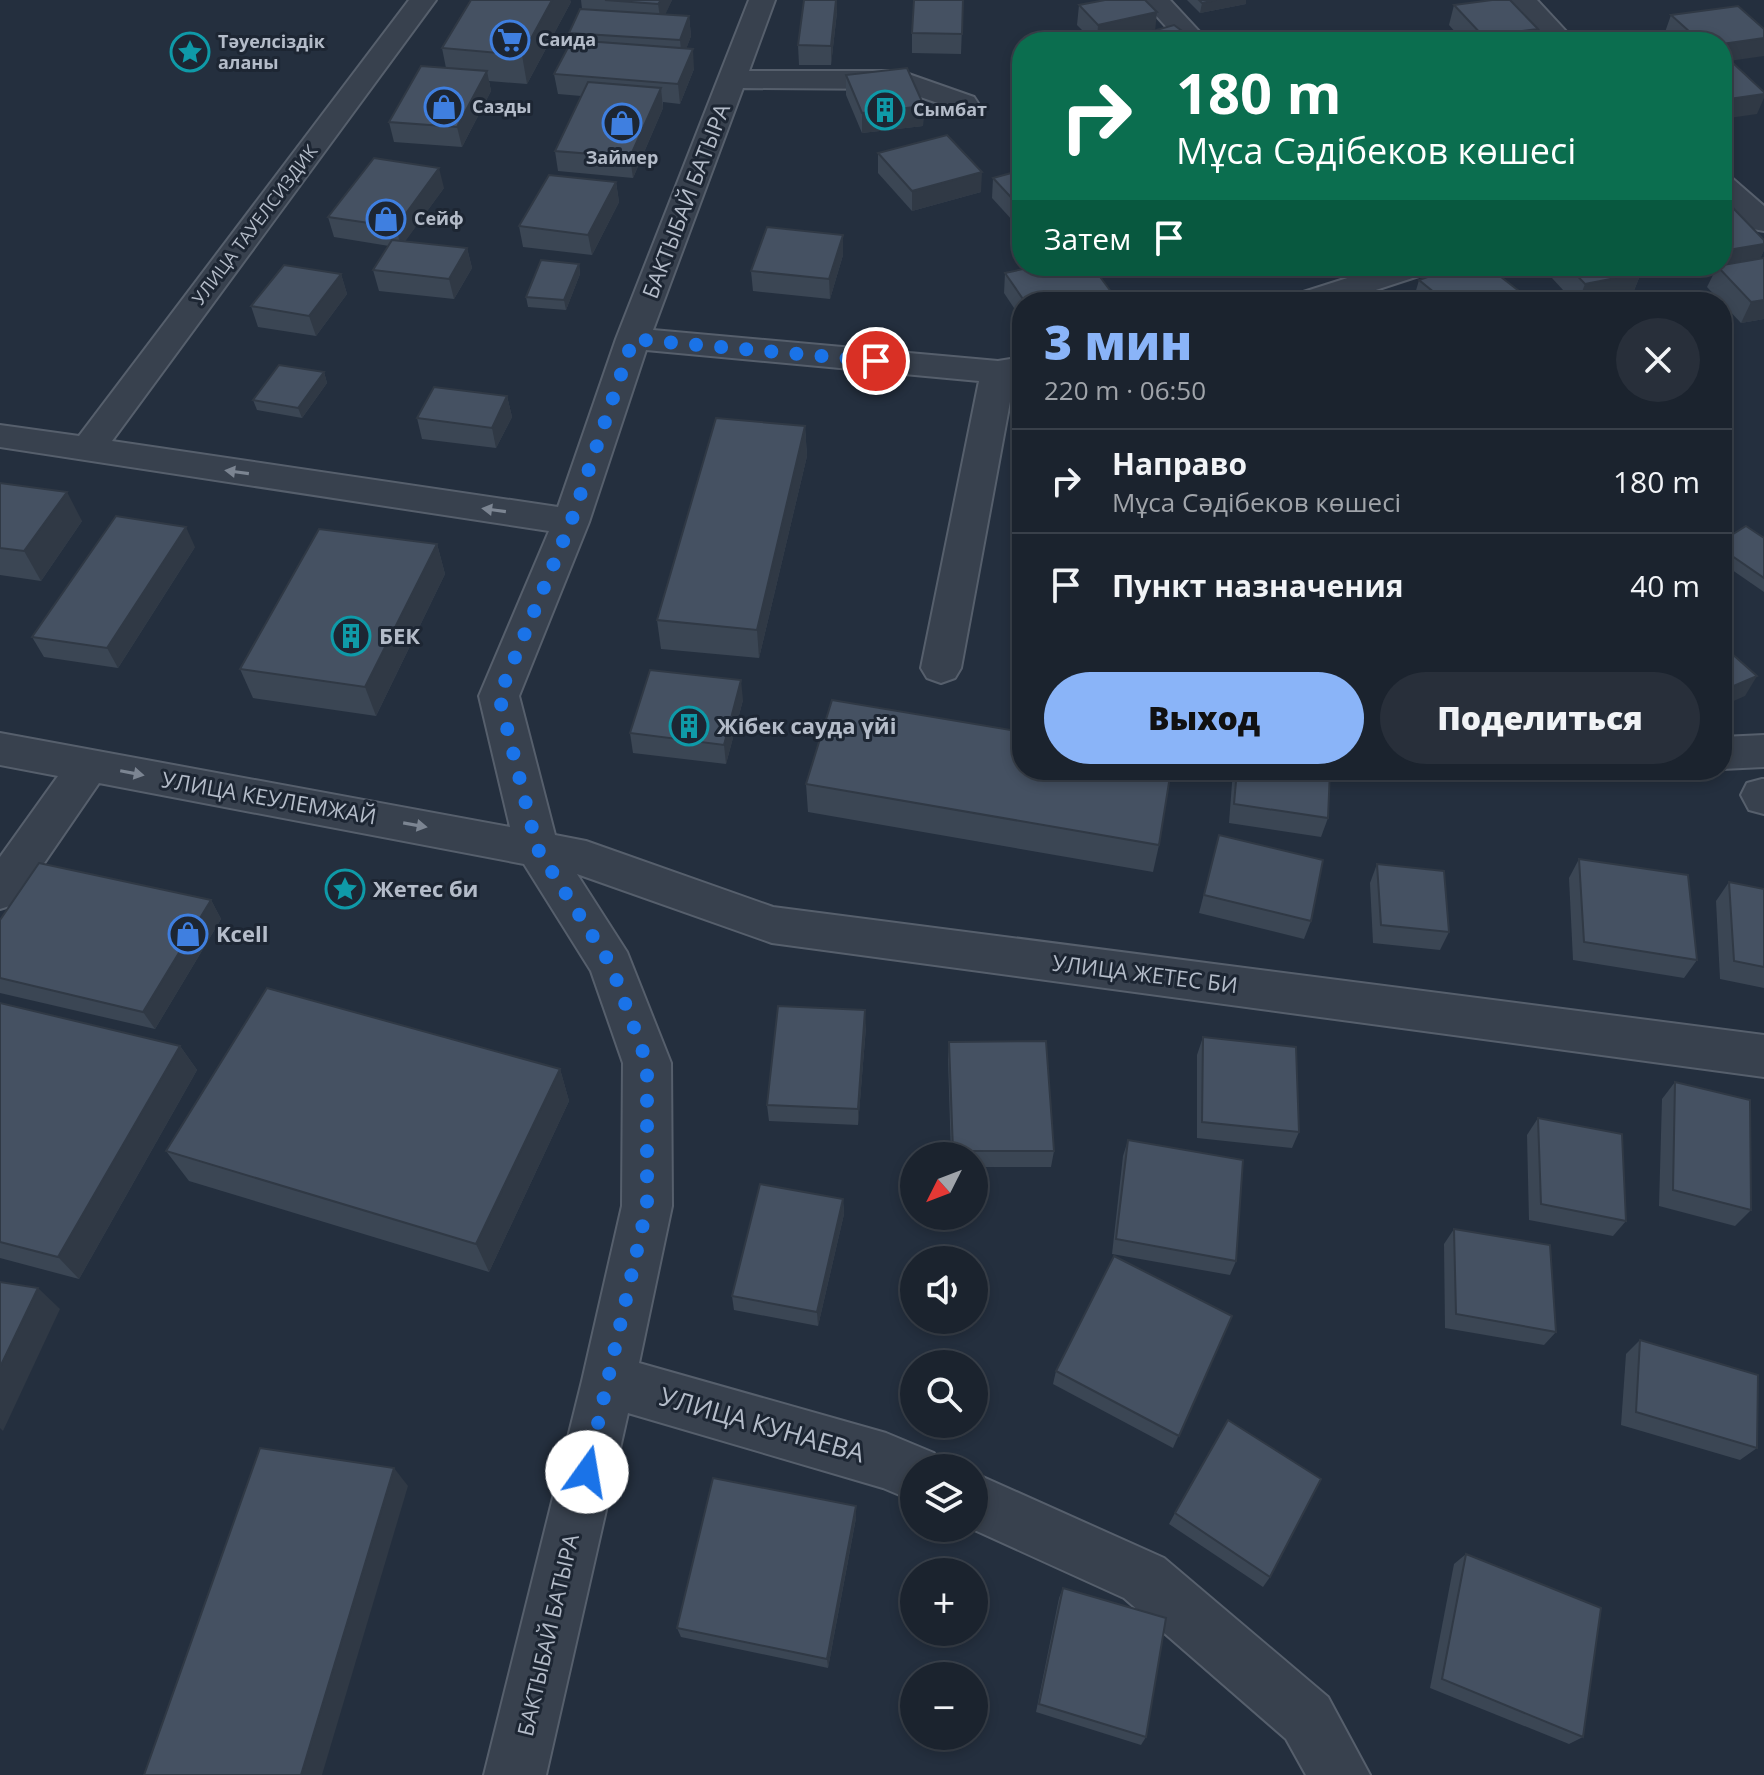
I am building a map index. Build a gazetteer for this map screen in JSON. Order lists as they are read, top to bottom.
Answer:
{
  "streets": {
    "street": [
      "БАКТЫБАЙ БАТЫРА",
      "УЛИЦА ТАУЕЛСИЗДИК",
      "УЛИЦА КЕУЛЕМЖАЙ",
      "УЛИЦА ЖЕТЕС БИ",
      "УЛИЦА КУНАЕВА"
    ]
  },
  "crossings": [
    ["БАКТЫБАЙ БАТЫРА", "УЛИЦА КЕУЛЕМЖАЙ"],
    ["БАКТЫБАЙ БАТЫРА", "УЛИЦА ЖЕТЕС БИ"],
    ["БАКТЫБАЙ БАТЫРА", "УЛИЦА КУНАЕВА"],
    ["УЛИЦА КЕУЛЕМЖАЙ", "УЛИЦА ЖЕТЕС БИ"]
  ],
  "places": {
    "supermarket": ["Саида"],
    "place": ["Тәуелсіздік аланы", "Жетес би"],
    "shop": [
      "Сазды",
      "Займер",
      "Сейф",
      "Kcell"
    ],
    "building": ["Сымбат", "БЕК", "Жібек сауда үйі"]
  },
  "north": "bottom left",
  "page": {
    "turn": ["180 m", "Мұса Сәдібеков көшесі"],
    "then": "Затем",
    "heading": ["3 мин", "220 m · 06:50"],
    "list": [
      {
        "name": "Направо",
        "note": "Мұса Сәдібеков көшесі",
        "value": "180 m"
      },
      {
        "name": "Пункт назначения",
        "value": "40 m"
      }
    ],
    "buttons": ["Выход", "Поделиться"],
    "map_buttons": ["+", "−"]
  }
}
